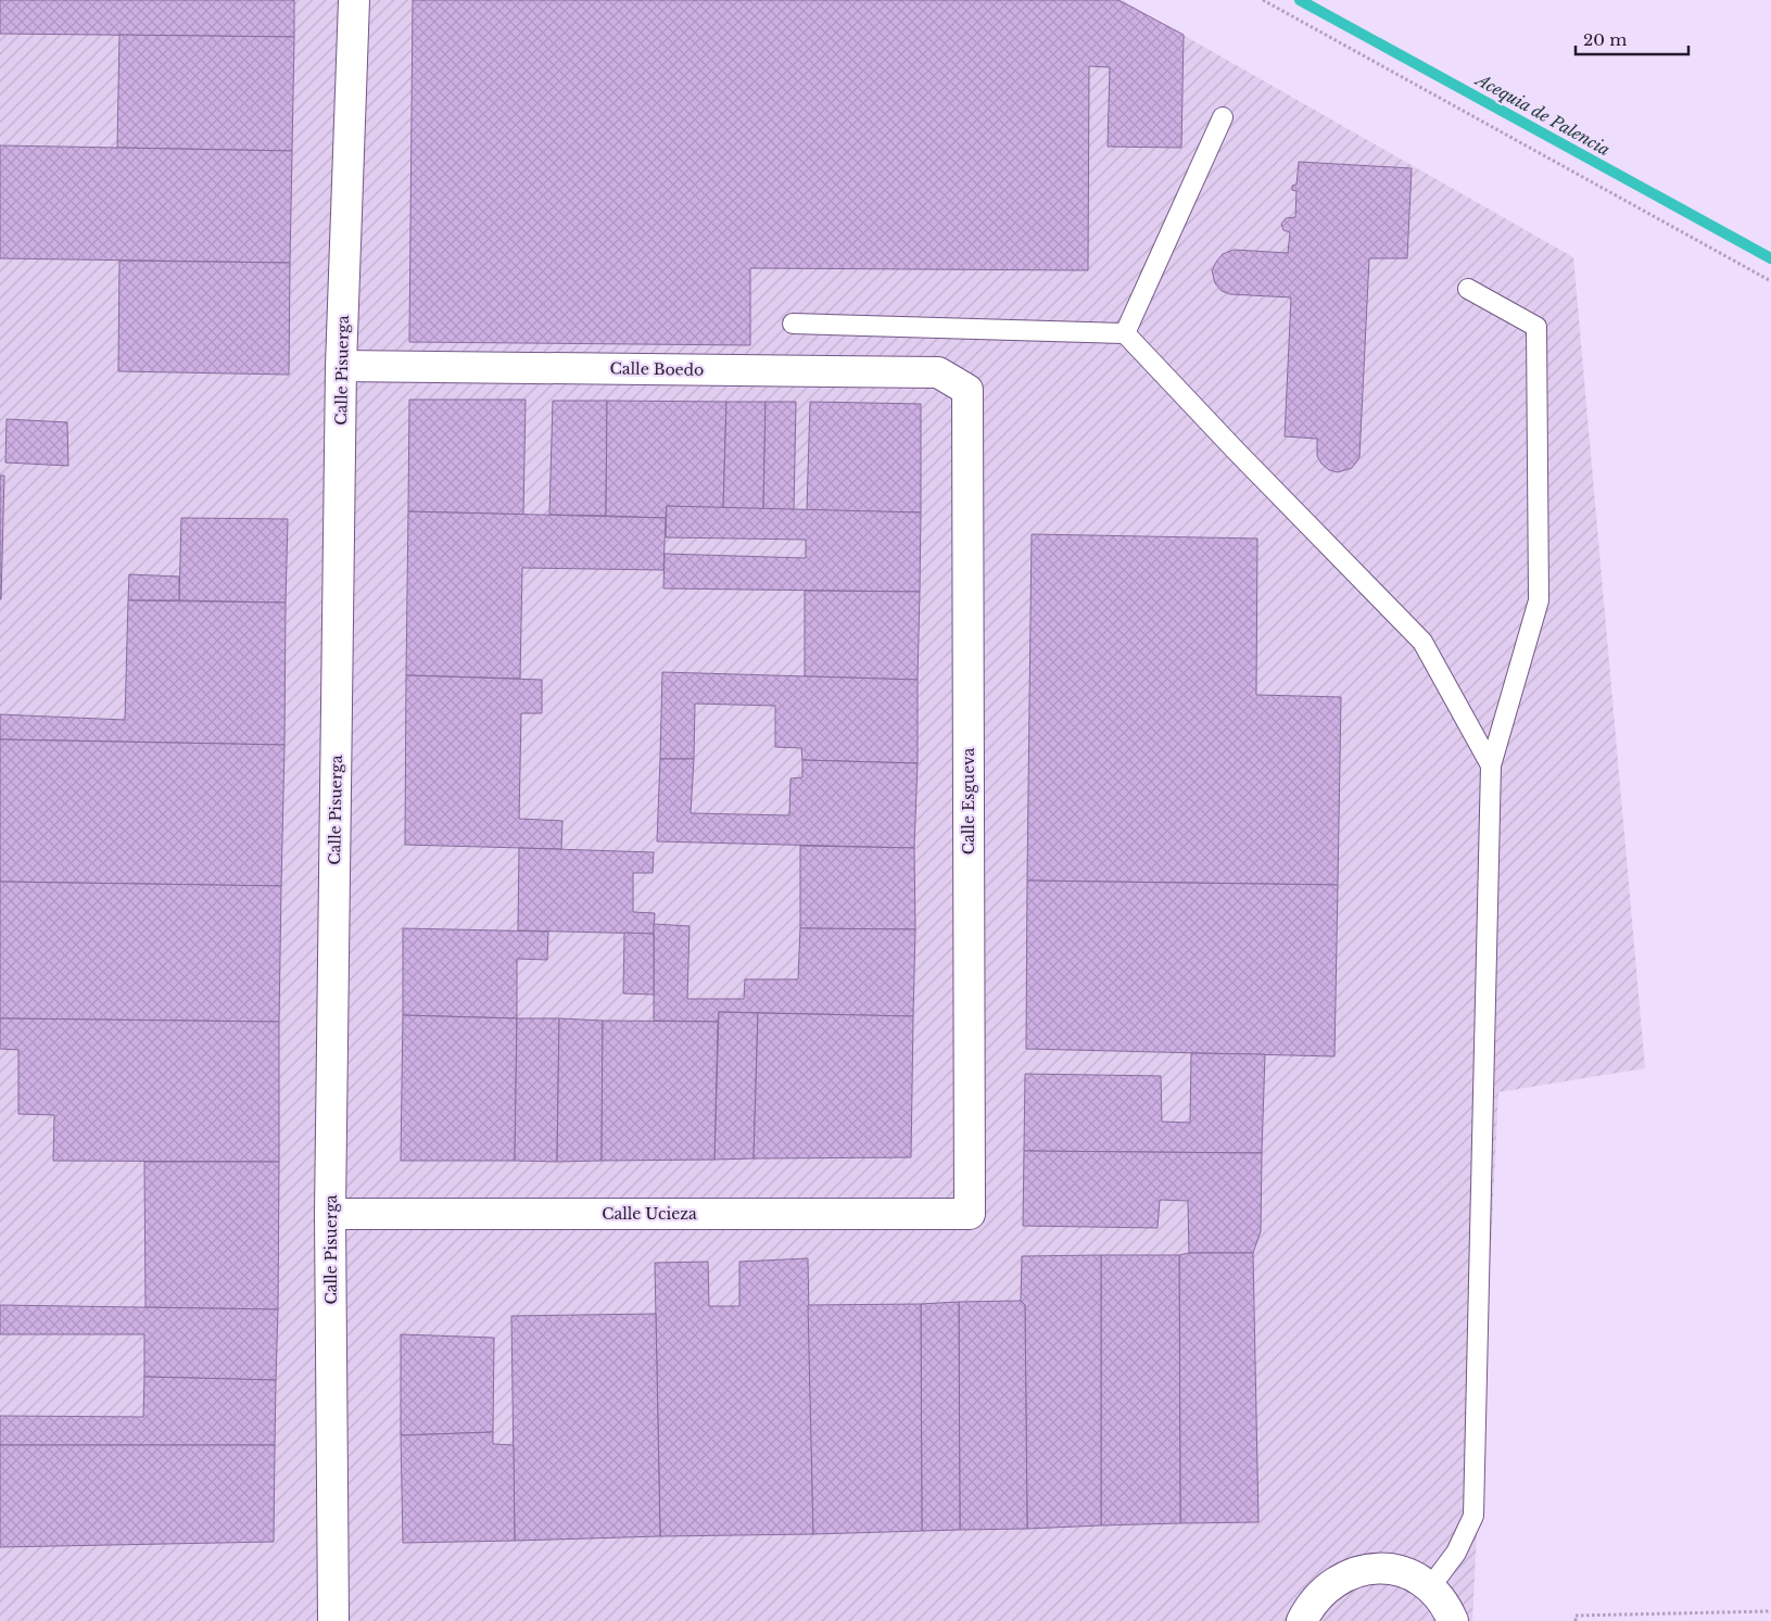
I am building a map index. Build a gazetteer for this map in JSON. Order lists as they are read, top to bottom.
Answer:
{
  "streets": {
    "street": [
      "Calle Boedo",
      "Calle Pisuerga",
      "Calle Esgueva",
      "Calle Ucieza"
    ]
  },
  "crossings": [
    ["Calle Boedo", "Calle Pisuerga"],
    ["Calle Boedo", "Calle Esgueva"],
    ["Calle Pisuerga", "Calle Ucieza"],
    ["Calle Esgueva", "Calle Ucieza"]
  ],
  "water": ["Acequia de Palencia"],
  "scale_bar": "20 m"
}
